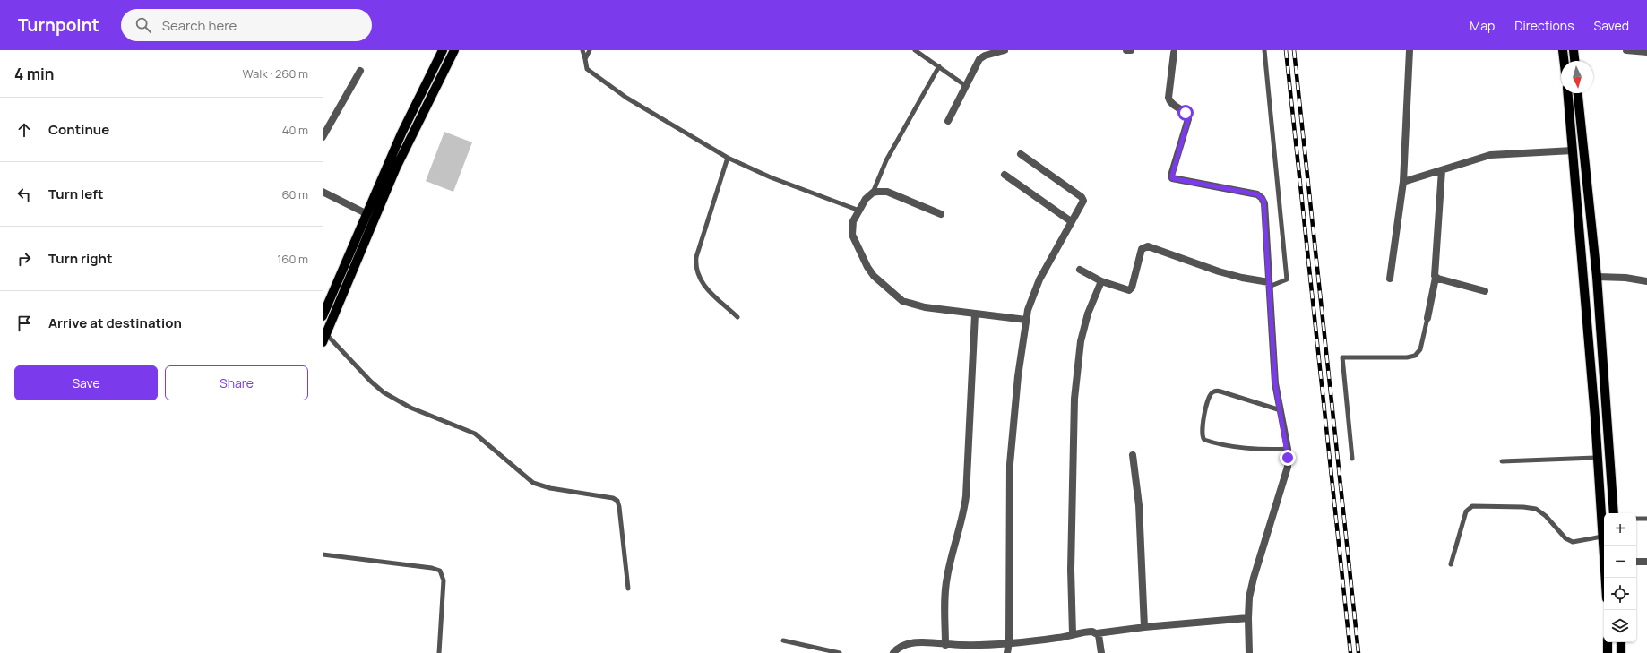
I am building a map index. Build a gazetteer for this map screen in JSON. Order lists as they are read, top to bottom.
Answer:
{
  "north": "bottom",
  "page": {
    "header": "Turnpoint",
    "search": "Search here",
    "nav": ["Map", "Directions", "Saved"],
    "heading": ["4 min", "Walk · 260 m"],
    "list": [
      ["Continue", "40 m"],
      ["Turn left", "60 m"],
      ["Turn right", "160 m"],
      "Arrive at destination"
    ],
    "buttons": ["Save", "Share"],
    "map_buttons": ["+", "−"]
  }
}
